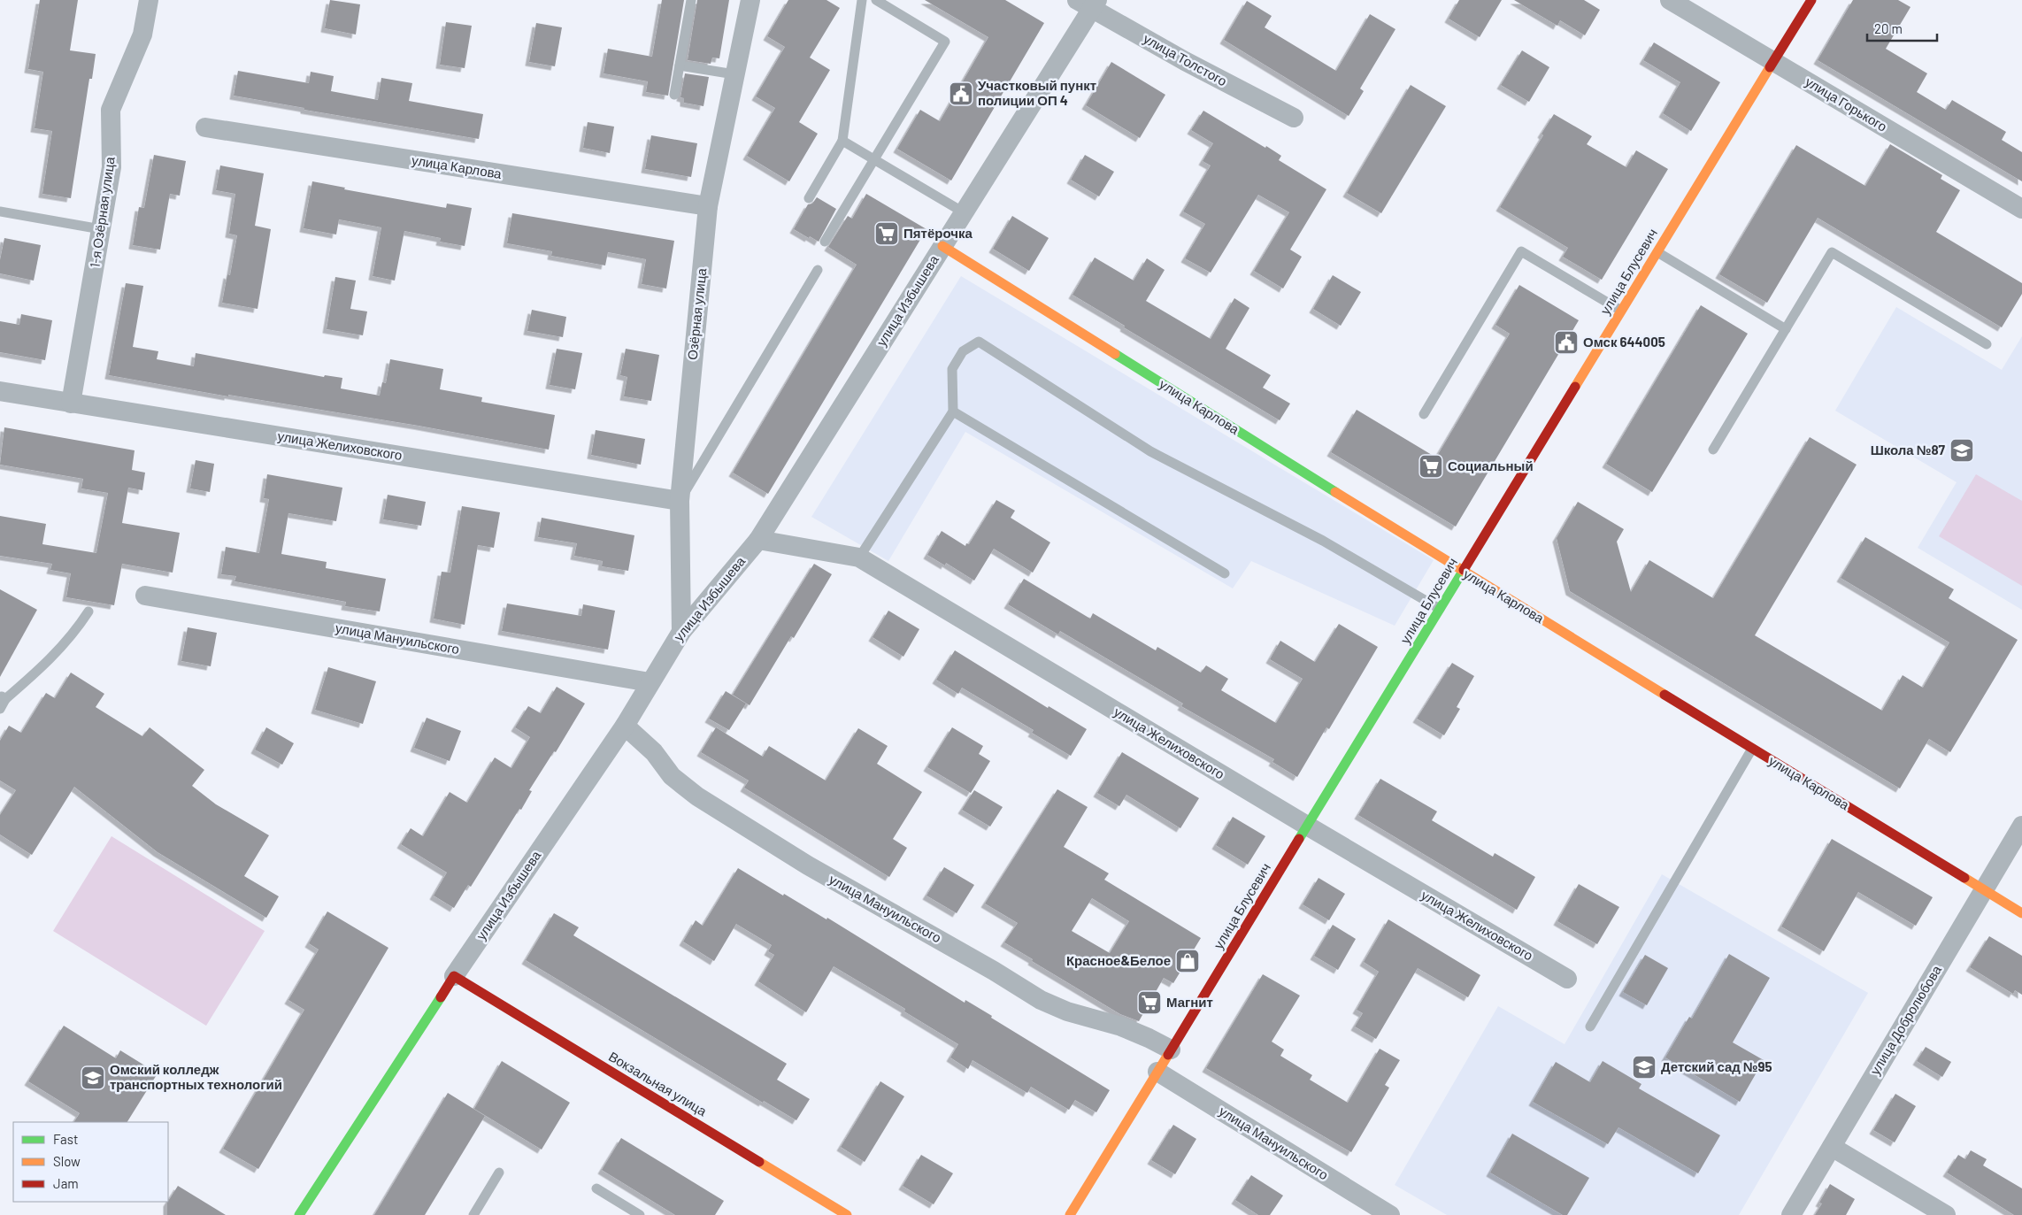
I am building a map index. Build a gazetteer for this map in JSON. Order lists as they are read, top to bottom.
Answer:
{
  "streets": {
    "main road": [
      "улица Карлова",
      "улица Блусевич",
      "улица Избышева",
      "Вокзальная улица"
    ],
    "street": [
      "улица Толстого",
      "улица Горького",
      "1-я Озёрная улица",
      "Озёрная улица",
      "улица Желиховского",
      "улица Мануильского",
      "улица Добролюбова"
    ]
  },
  "crossings": [
    ["улица Толстого", "улица Избышева"],
    ["улица Горького", "улица Блусевич"],
    ["улица Карлова", "улица Блусевич"],
    ["улица Карлова", "улица Избышева"],
    ["улица Карлова", "Озёрная улица"],
    ["улица Карлова", "улица Добролюбова"],
    ["1-я Озёрная улица", "улица Желиховского"],
    ["улица Блусевич", "улица Желиховского"],
    ["улица Блусевич", "улица Мануильского"],
    ["улица Избышева", "Озёрная улица"],
    ["улица Избышева", "улица Желиховского"],
    ["улица Избышева", "улица Мануильского"],
    ["улица Избышева", "Вокзальная улица"],
    ["Озёрная улица", "улица Желиховского"]
  ],
  "places": {
    "public building": ["Участковый пункт полиции ОП 4", "Омск 644005"],
    "supermarket": ["Пятёрочка", "Социальный", "Магнит"],
    "school or university": ["Школа №87", "Детский сад №95", "Омский колледж транспортных технологий"],
    "shop": ["Красное&Белое"]
  },
  "legend": ["Fast", "Slow", "Jam"],
  "scale_bar": "20 m"
}
